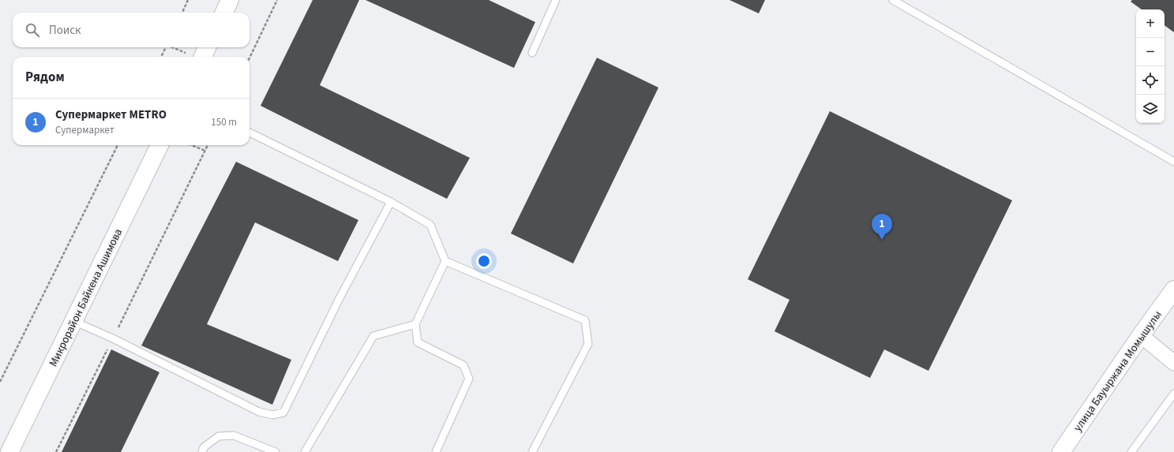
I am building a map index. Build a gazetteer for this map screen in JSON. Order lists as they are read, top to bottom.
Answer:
{
  "streets": {
    "street": ["Микрорайон Байкена Ашимова", "улица Бауыржана Момышулы"]
  },
  "page": {
    "map_buttons": ["+", "−"],
    "search": "Поиск",
    "heading": "Рядом",
    "list": [
      {
        "mark": "1",
        "name": "Супермаркет METRO",
        "note": "Супермаркет",
        "value": "150 m"
      }
    ],
    "pins": "1"
  }
}
